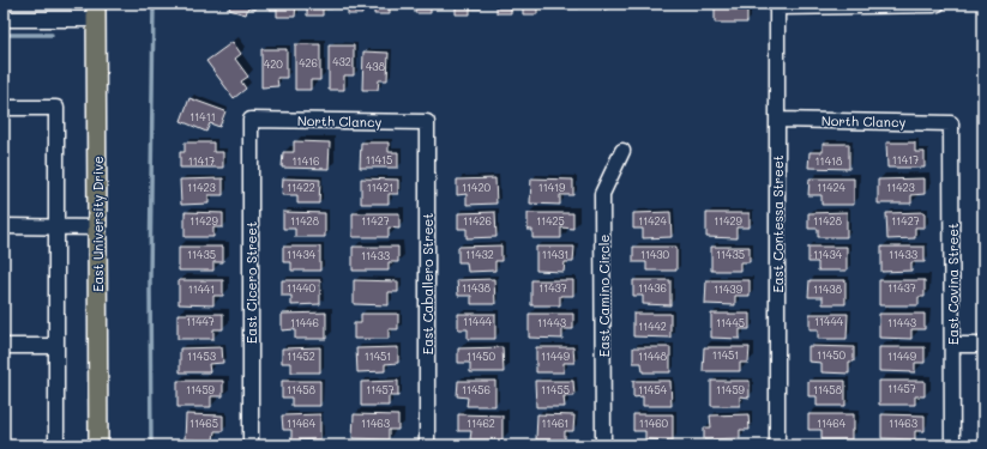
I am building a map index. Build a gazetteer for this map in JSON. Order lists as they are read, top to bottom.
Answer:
{
  "streets": {
    "main road": ["East University Drive"],
    "street": [
      "North Clancy",
      "East Contessa Street",
      "East Cicero Street",
      "East Caballero Street",
      "East Covina Street",
      "East Camino Circle"
    ]
  },
  "crossings": [
    ["North Clancy", "East Contessa Street"],
    ["North Clancy", "East Cicero Street"],
    ["North Clancy", "East Caballero Street"],
    ["North Clancy", "East Covina Street"]
  ],
  "house_numbers": [
    "432",
    "426",
    "420",
    "438",
    "11411",
    "11415",
    "11417",
    "11417",
    "11416",
    "11418",
    "11423",
    "11422",
    "11421",
    "11420",
    "11419",
    "11424",
    "11423",
    "11429",
    "11428",
    "11427",
    "11426",
    "11425",
    "11424",
    "11429",
    "11428",
    "11427",
    "11435",
    "11434",
    "11432",
    "11431",
    "11430",
    "11435",
    "11434",
    "11433",
    "11433",
    "11440",
    "11438",
    "11437",
    "11436",
    "11437",
    "11441",
    "11439",
    "11438",
    "11447",
    "11444",
    "11444",
    "11446",
    "11443",
    "11445",
    "11443",
    "11442",
    "11451",
    "11450",
    "11453",
    "11452",
    "11451",
    "11450",
    "11449",
    "11448",
    "11449",
    "11457",
    "11459",
    "11458",
    "11457",
    "11456",
    "11455",
    "11454",
    "11459",
    "11458",
    "11465",
    "11464",
    "11463",
    "11462",
    "11461",
    "11460",
    "11464",
    "11463"
  ]
}
